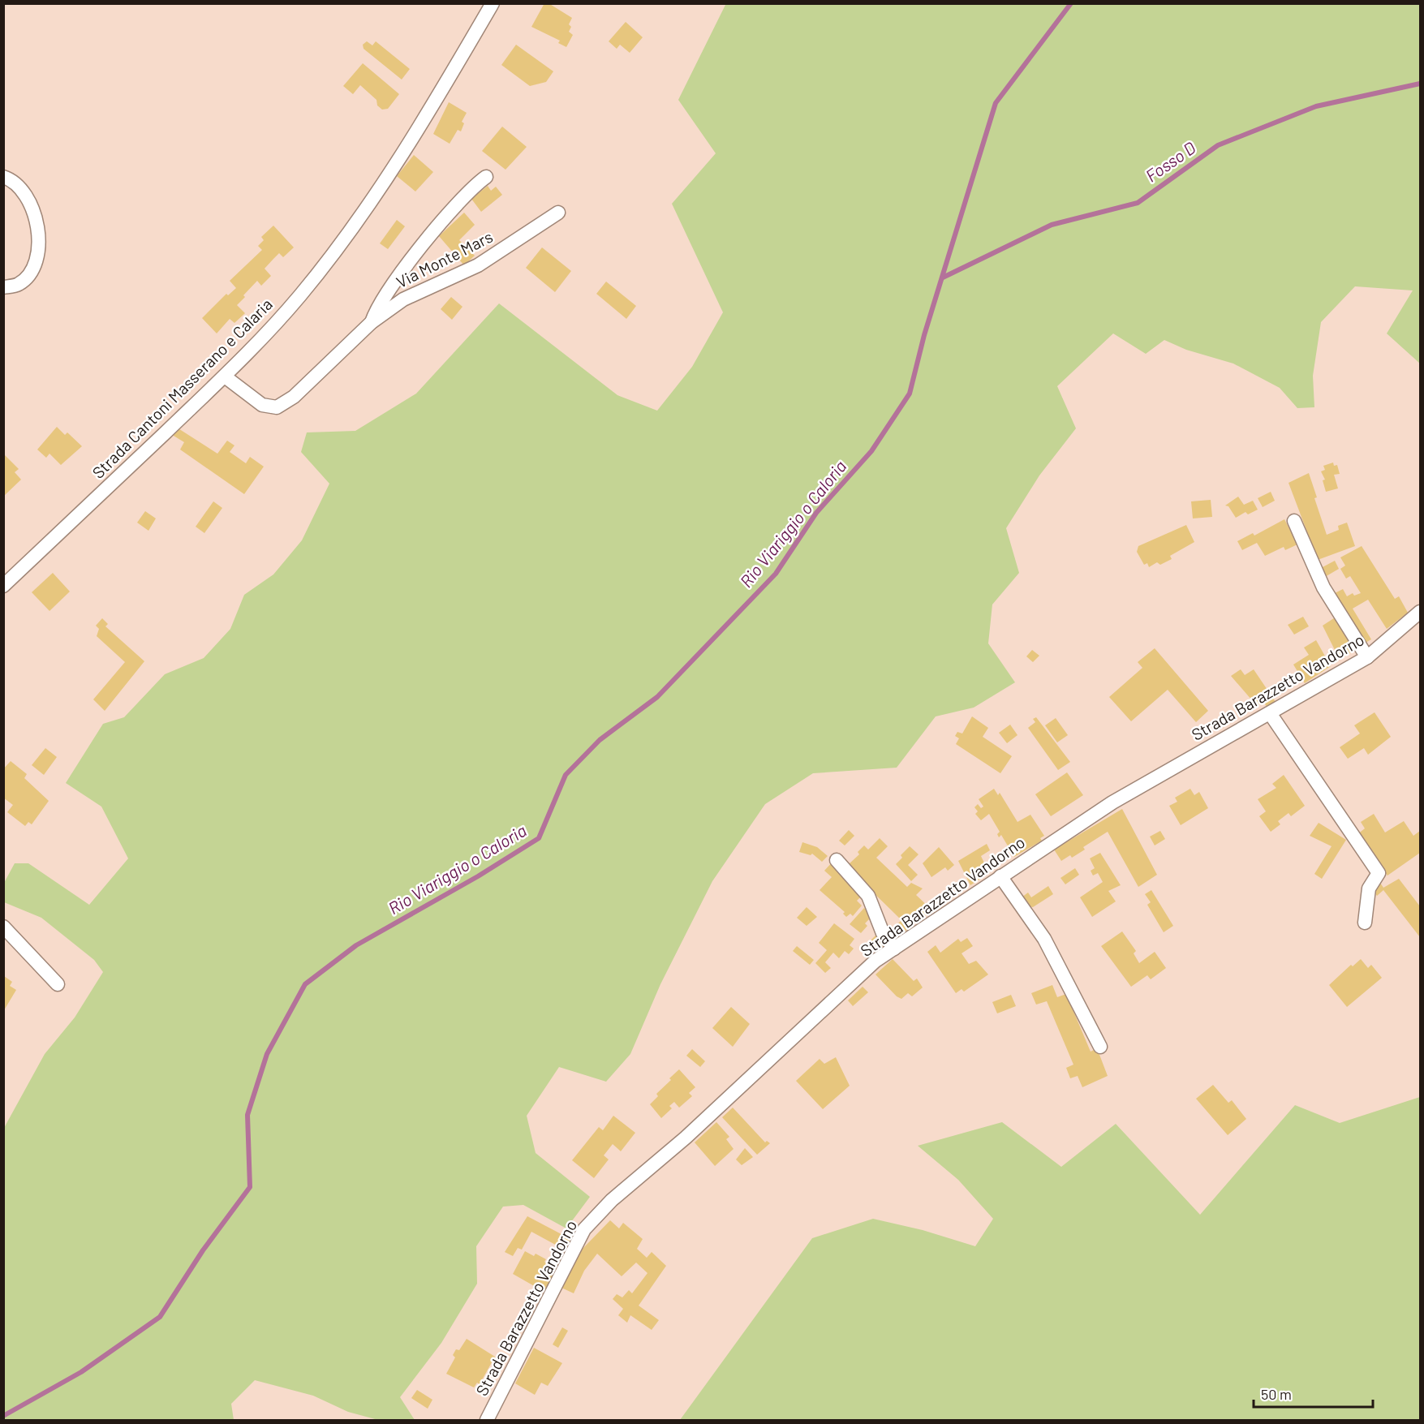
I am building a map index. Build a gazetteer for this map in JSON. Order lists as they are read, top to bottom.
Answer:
{
  "streets": {
    "street": ["Via Monte Mars", "Strada Cantoni Masserano e Calaria", "Strada Barazzetto Vandorno"]
  },
  "crossings": [
    ["Via Monte Mars", "Strada Cantoni Masserano e Calaria"]
  ],
  "water": ["Fosso D", "Rio Viariggio o Caloria"],
  "scale_bar": "50 m"
}
